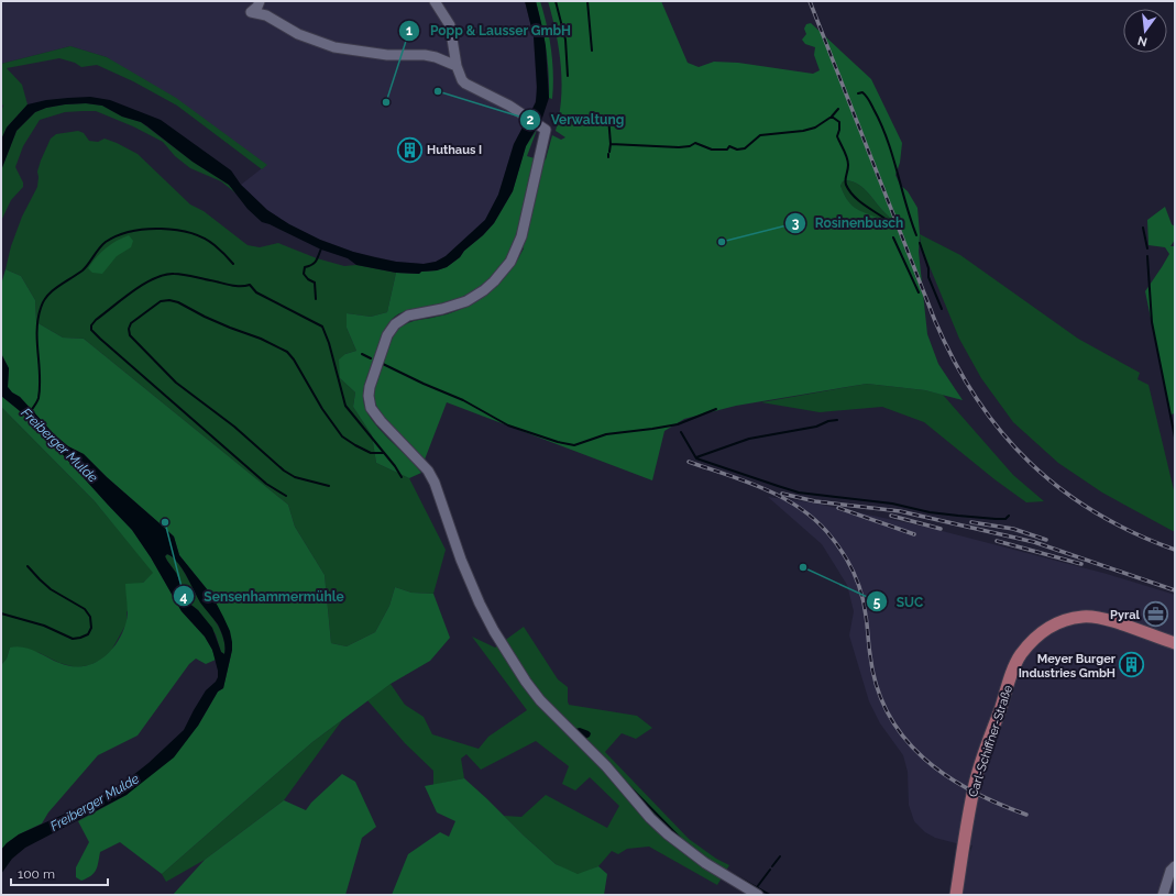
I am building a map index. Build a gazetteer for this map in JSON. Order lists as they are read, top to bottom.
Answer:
{
  "streets": {
    "main road": ["Carl-Schiffner-Straße"]
  },
  "water": ["Freiberger Mulde"],
  "places": {
    "other": [
      "Verwaltung",
      "Popp & Lausser GmbH",
      "Rosinenbusch",
      "Sensenhammermühle",
      "SUC"
    ],
    "building": ["Huthaus I", "Meyer Burger Industries GmbH"],
    "office": ["Pyral"]
  },
  "scale_bar": "100 m",
  "north": "bottom"
}
